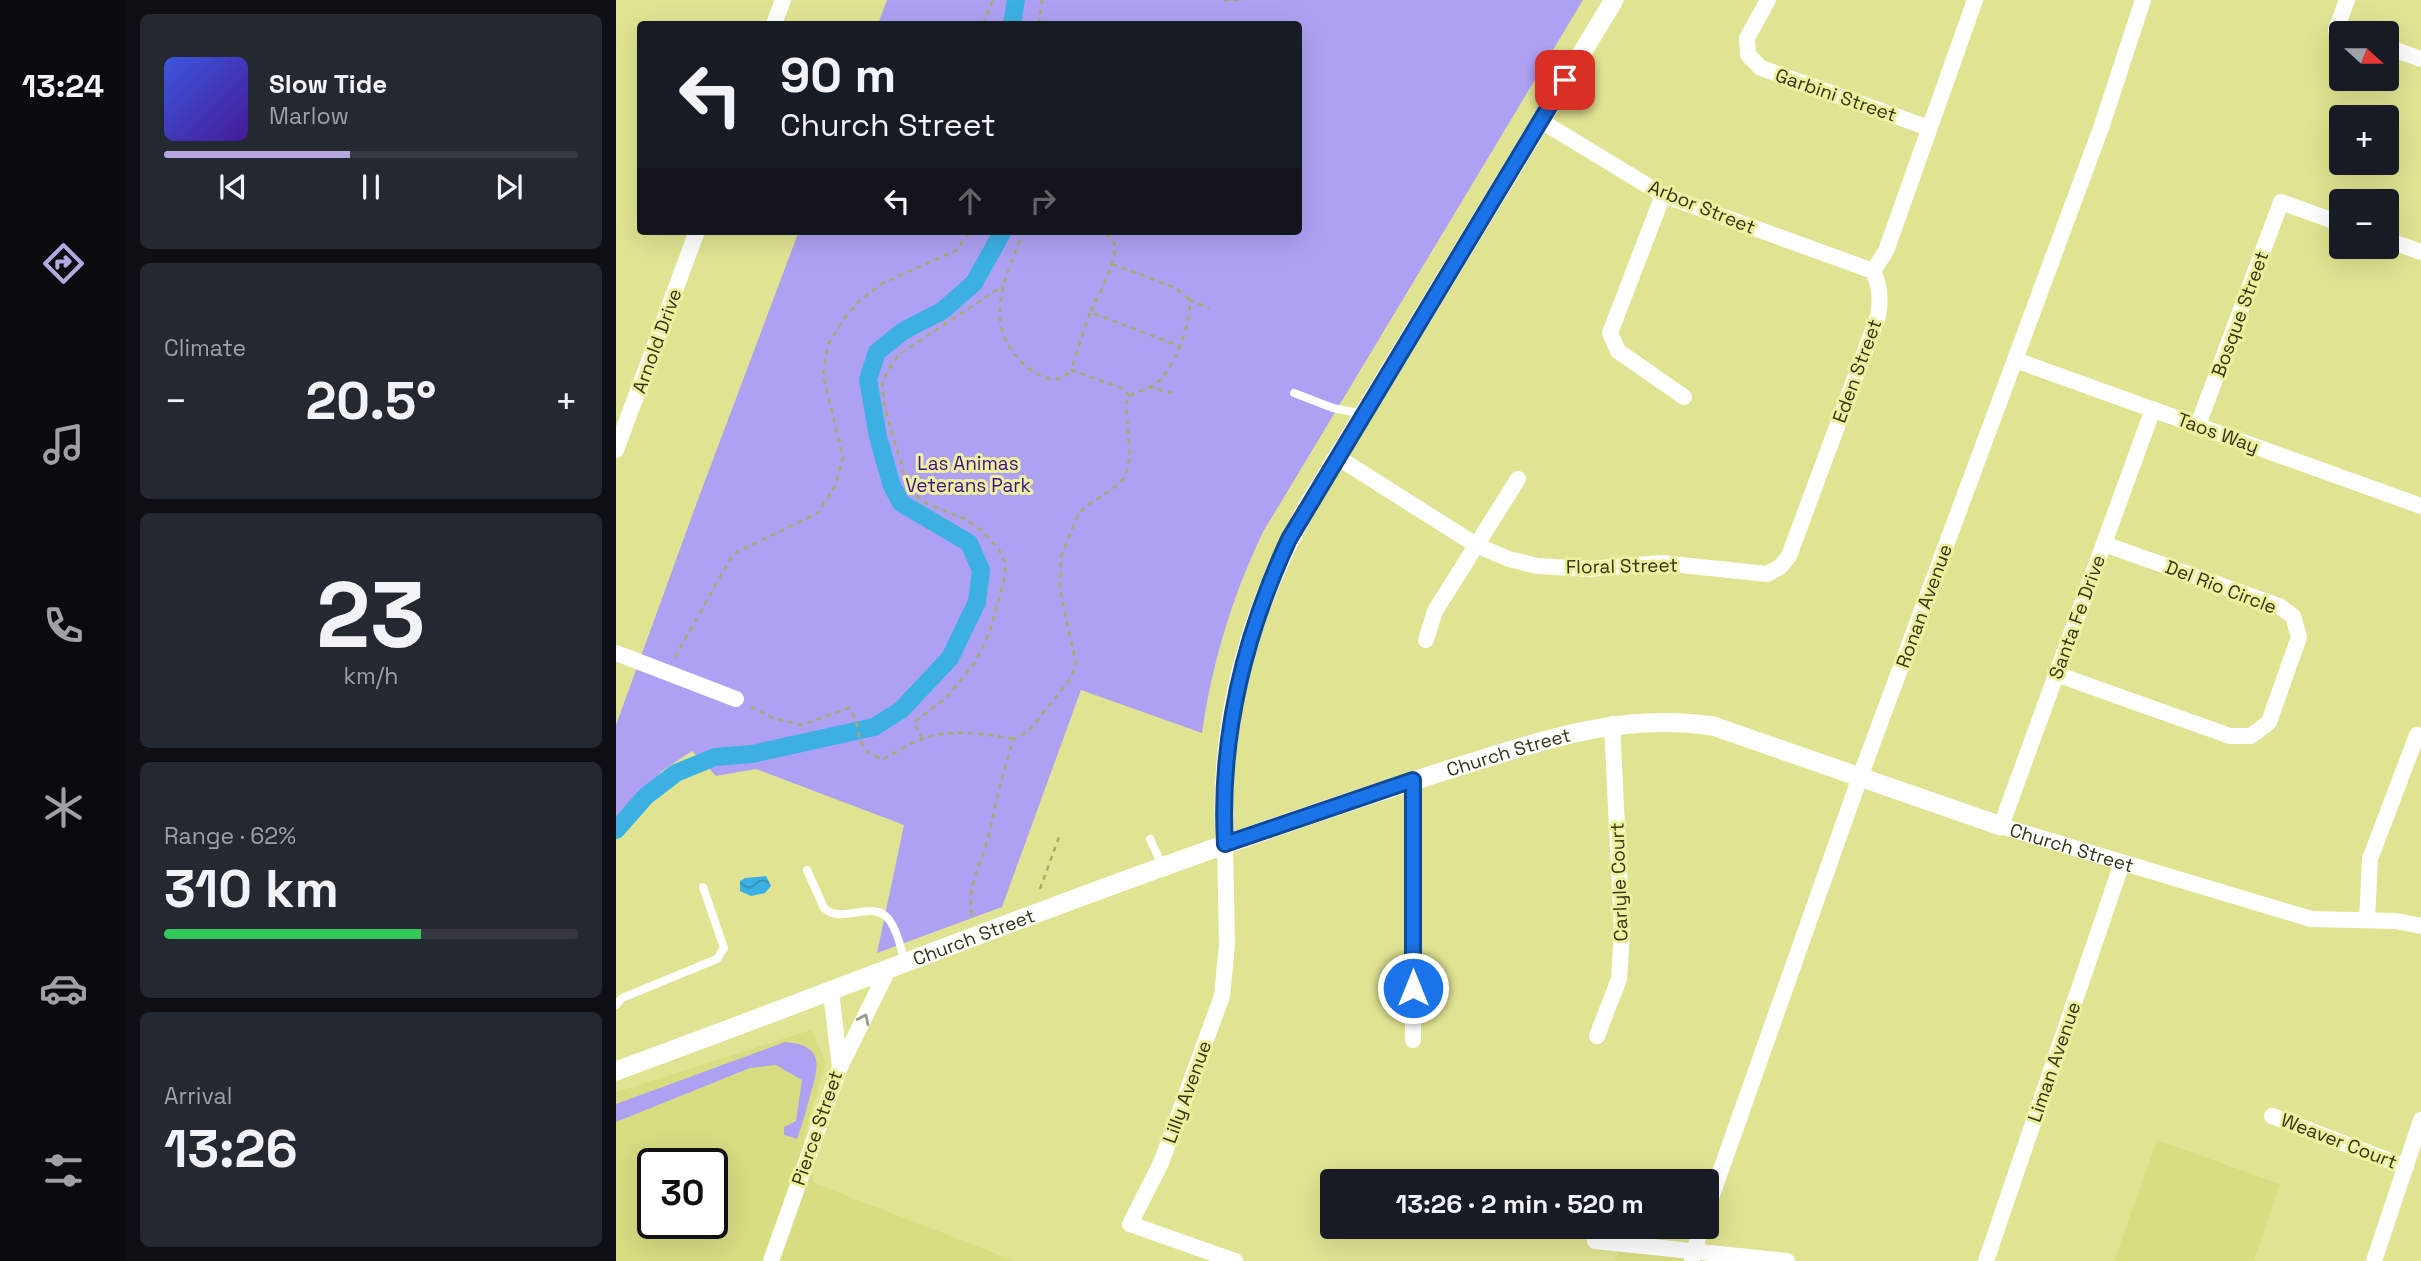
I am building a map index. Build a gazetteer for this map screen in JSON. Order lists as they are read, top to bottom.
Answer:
{
  "streets": {
    "street": [
      "Garbini Street",
      "Arbor Street",
      "Bosque Street",
      "Arnold Drive",
      "Eden Street",
      "Taos Way",
      "Floral Street",
      "Del Rio Circle",
      "Ronan Avenue",
      "Santa Fe Drive",
      "Church Street",
      "Carlyle Court",
      "Liman Avenue",
      "Lilly Avenue",
      "Pierce Street",
      "Weaver Court"
    ]
  },
  "crossings": [
    ["Arbor Street", "Eden Street"],
    ["Bosque Street", "Taos Way"],
    ["Eden Street", "Floral Street"],
    ["Taos Way", "Ronan Avenue"],
    ["Taos Way", "Santa Fe Drive"],
    ["Del Rio Circle", "Santa Fe Drive"],
    ["Ronan Avenue", "Church Street"],
    ["Santa Fe Drive", "Church Street"],
    ["Church Street", "Carlyle Court"],
    ["Church Street", "Liman Avenue"],
    ["Church Street", "Lilly Avenue"],
    ["Church Street", "Pierce Street"]
  ],
  "parks": ["Las Animas Veterans Park"],
  "north": "right",
  "page": {
    "tabs": "13:24",
    "map_buttons": ["+", "−"],
    "turn": ["90 m", "Church Street"],
    "song": ["Slow Tide", "Marlow"],
    "tile": [
      "Climate",
      ["23", "km/h"],
      ["Range · 62%", "310 km"],
      ["Arrival", "13:26"]
    ],
    "heat": ["−", "20.5°", "+"],
    "limit": "30",
    "trip": "13:26 · 2 min · 520 m"
  }
}
